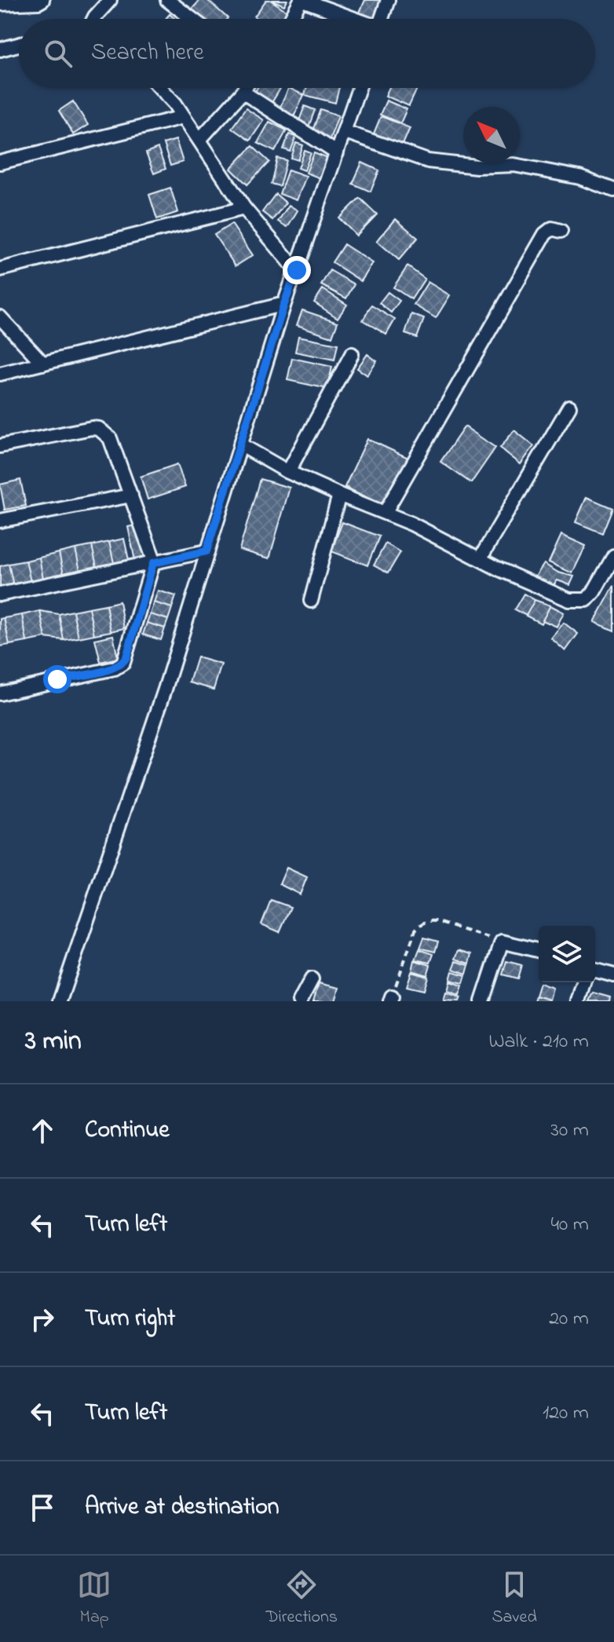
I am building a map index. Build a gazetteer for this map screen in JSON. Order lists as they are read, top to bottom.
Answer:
{
  "north": "top left",
  "page": {
    "search": "Search here",
    "heading": ["3 min", "Walk · 210 m"],
    "list": [
      ["Continue", "30 m"],
      ["Turn left", "40 m"],
      ["Turn right", "20 m"],
      ["Turn left", "120 m"],
      "Arrive at destination"
    ],
    "nav": ["Map", "Directions", "Saved"]
  }
}
